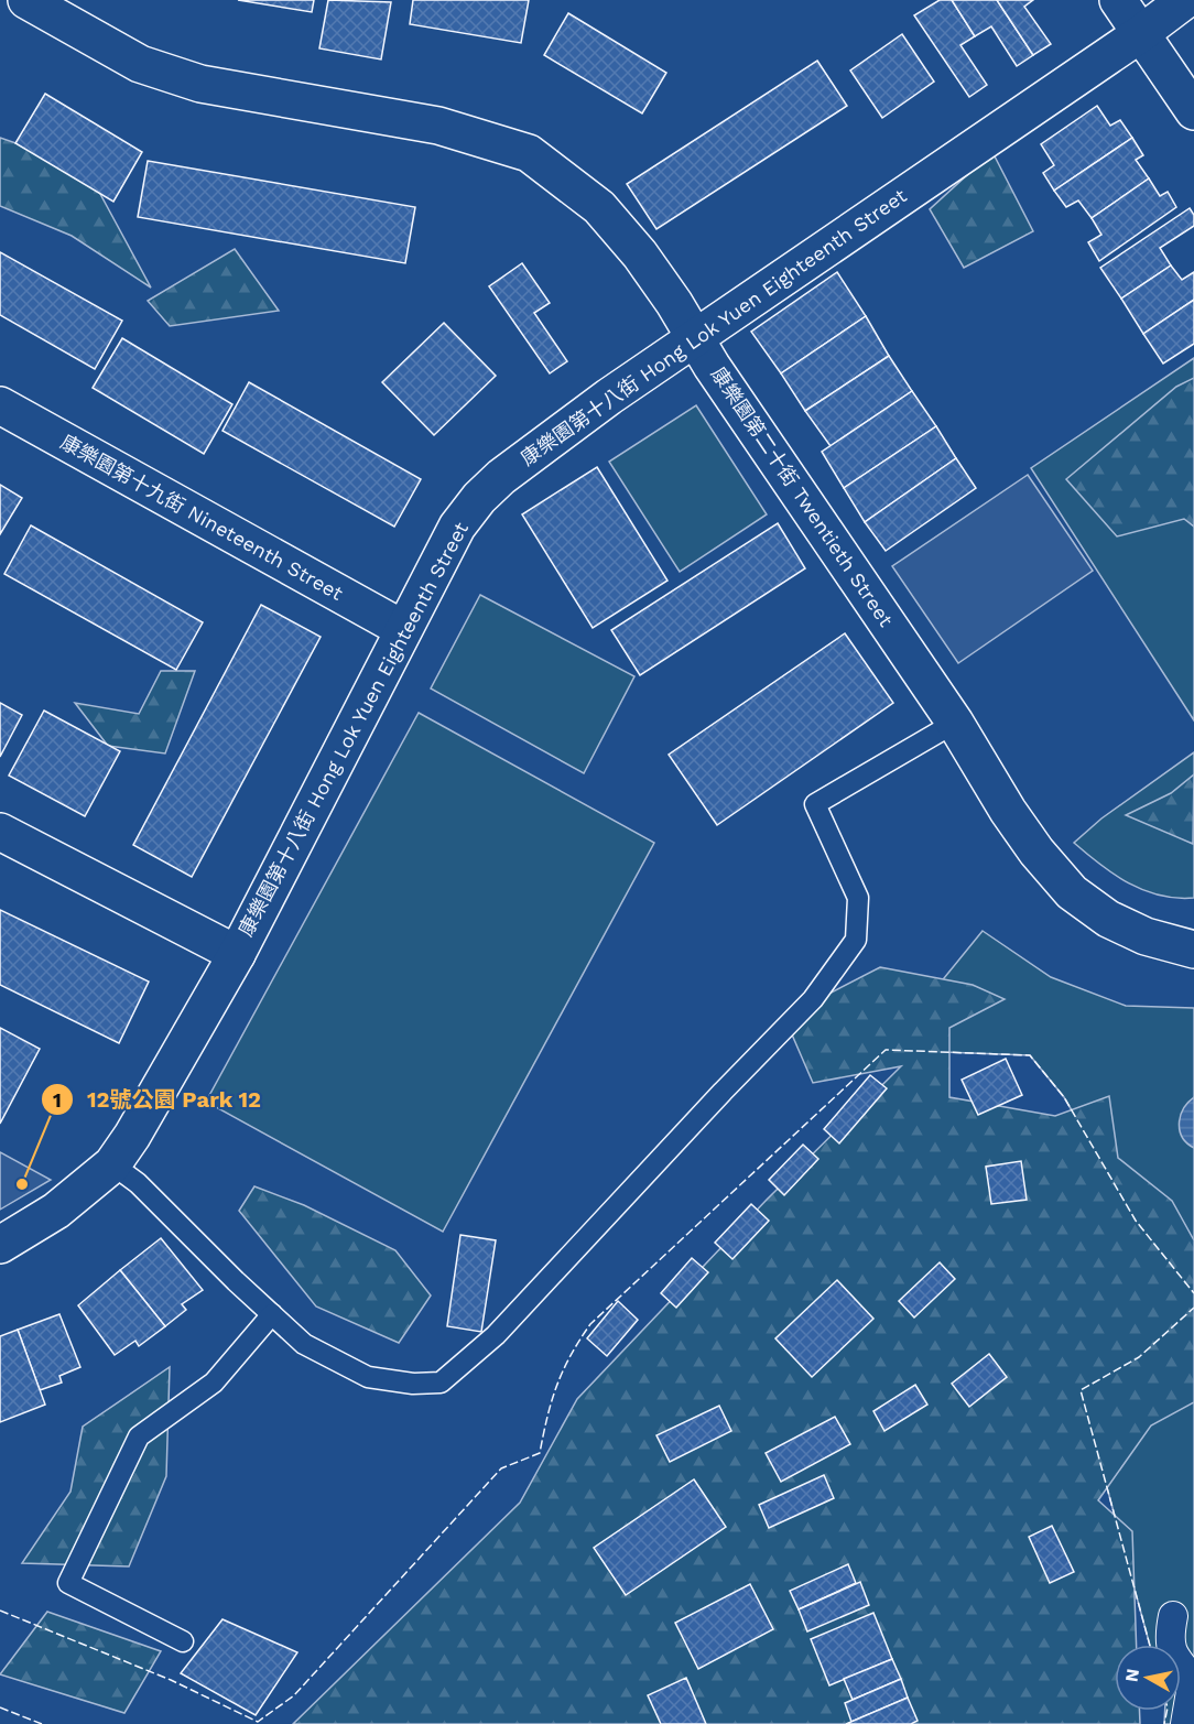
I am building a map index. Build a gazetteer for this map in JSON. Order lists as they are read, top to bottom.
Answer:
{
  "streets": {
    "street": ["康樂園第十八街 Hong Lok Yuen Eighteenth Street", "康樂園第二十街 Twentieth Street", "康樂園第十九街 Nineteenth Street"]
  },
  "crossings": [
    ["康樂園第十八街 Hong Lok Yuen Eighteenth Street", "康樂園第二十街 Twentieth Street"],
    ["康樂園第十八街 Hong Lok Yuen Eighteenth Street", "康樂園第十九街 Nineteenth Street"]
  ],
  "places": ["12號公園 Park 12"],
  "north": "left"
}
